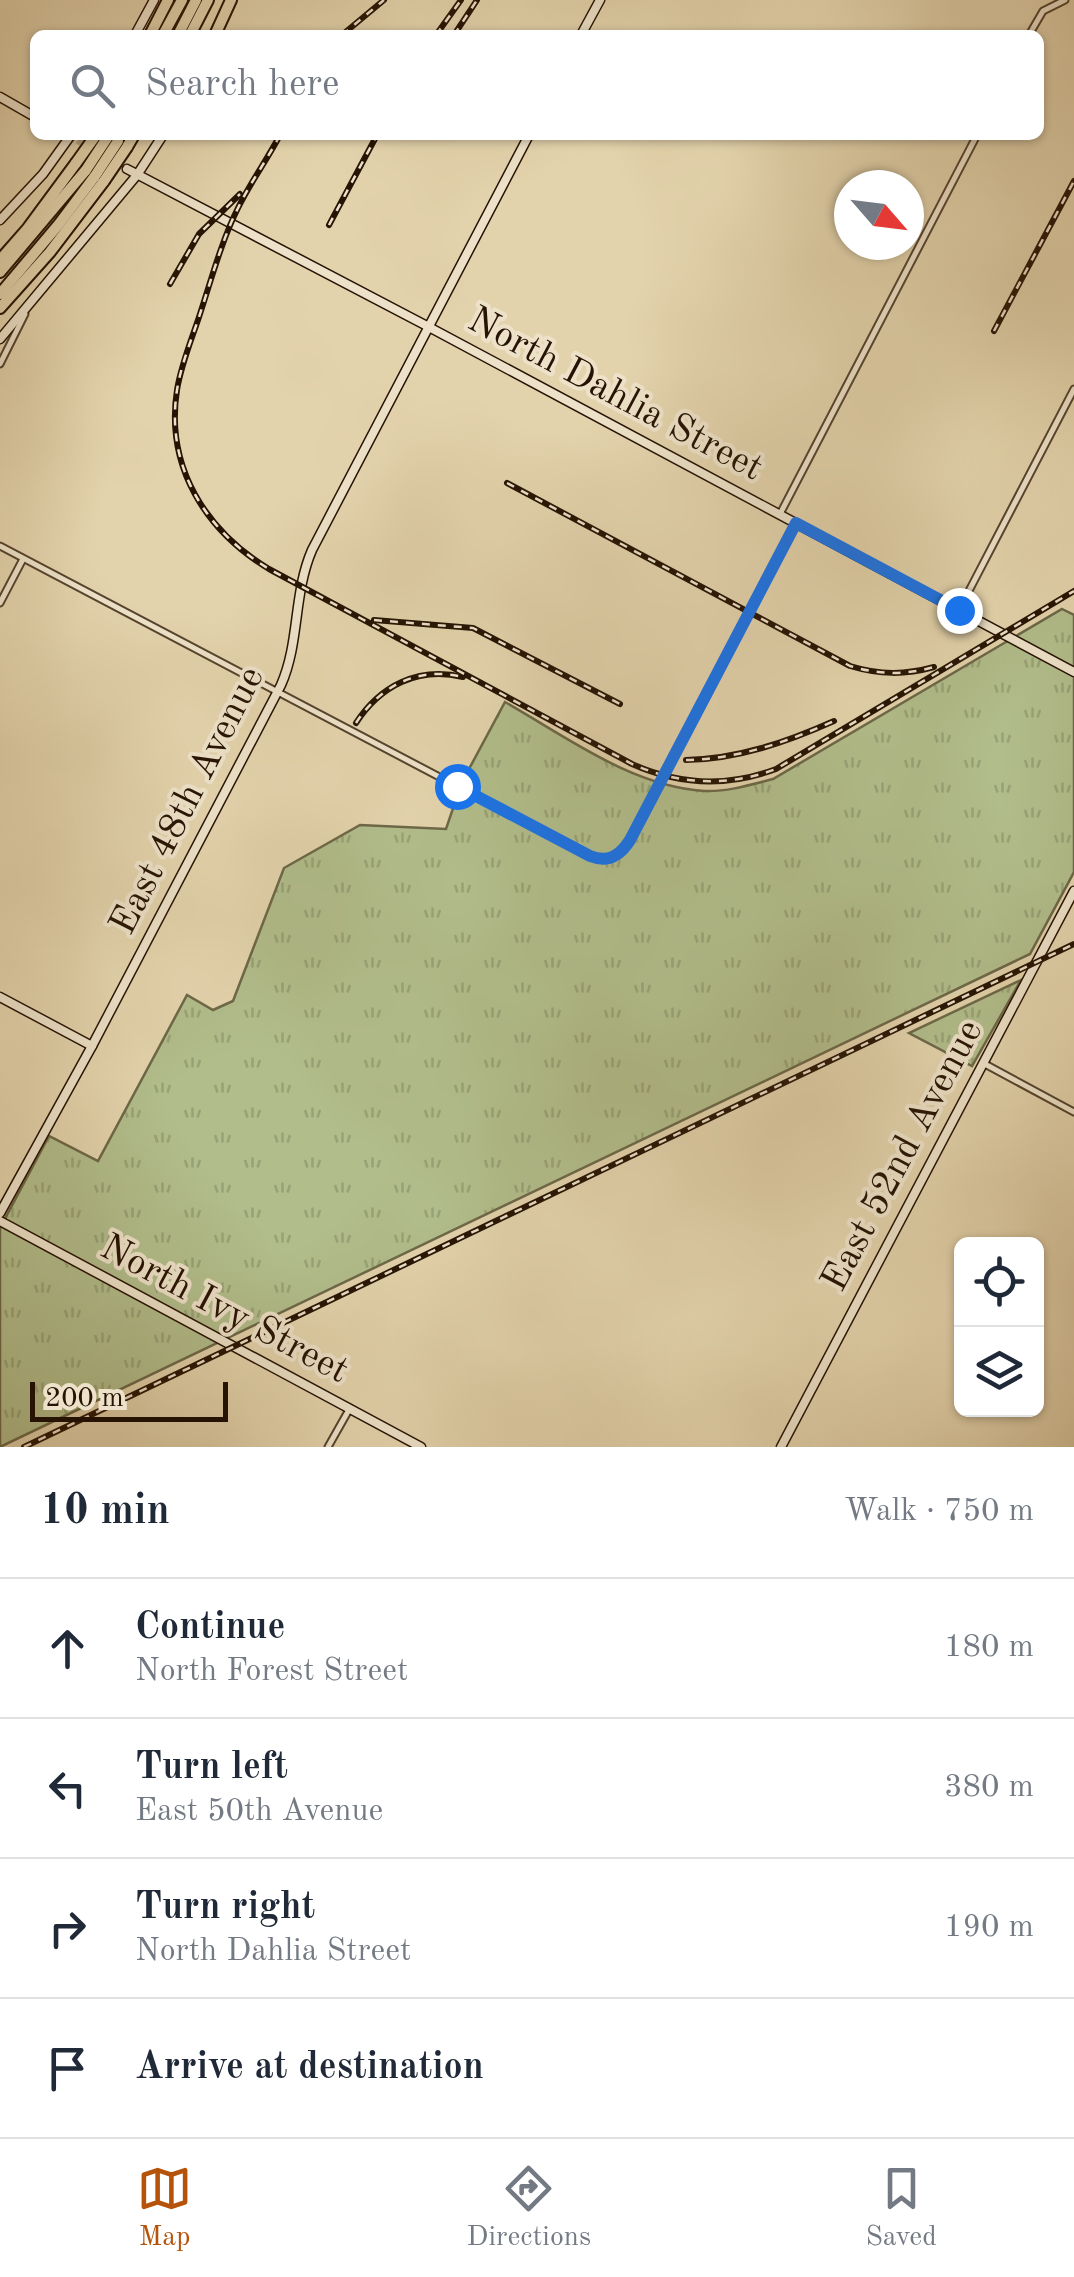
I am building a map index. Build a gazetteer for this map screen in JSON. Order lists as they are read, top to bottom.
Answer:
{
  "streets": {
    "street": [
      "North Dahlia Street",
      "East 48th Avenue",
      "East 52nd Avenue",
      "North Ivy Street"
    ]
  },
  "crossings": [
    ["North Dahlia Street", "East 48th Avenue"],
    ["East 48th Avenue", "North Ivy Street"]
  ],
  "scale_bar": "200 m",
  "north": "bottom right",
  "page": {
    "search": "Search here",
    "scale": "200 m",
    "heading": ["10 min", "Walk · 750 m"],
    "list": [
      ["Continue", "North Forest Street", "180 m"],
      ["Turn left", "East 50th Avenue", "380 m"],
      ["Turn right", "North Dahlia Street", "190 m"],
      "Arrive at destination"
    ],
    "nav": ["Map", "Directions", "Saved"]
  }
}
